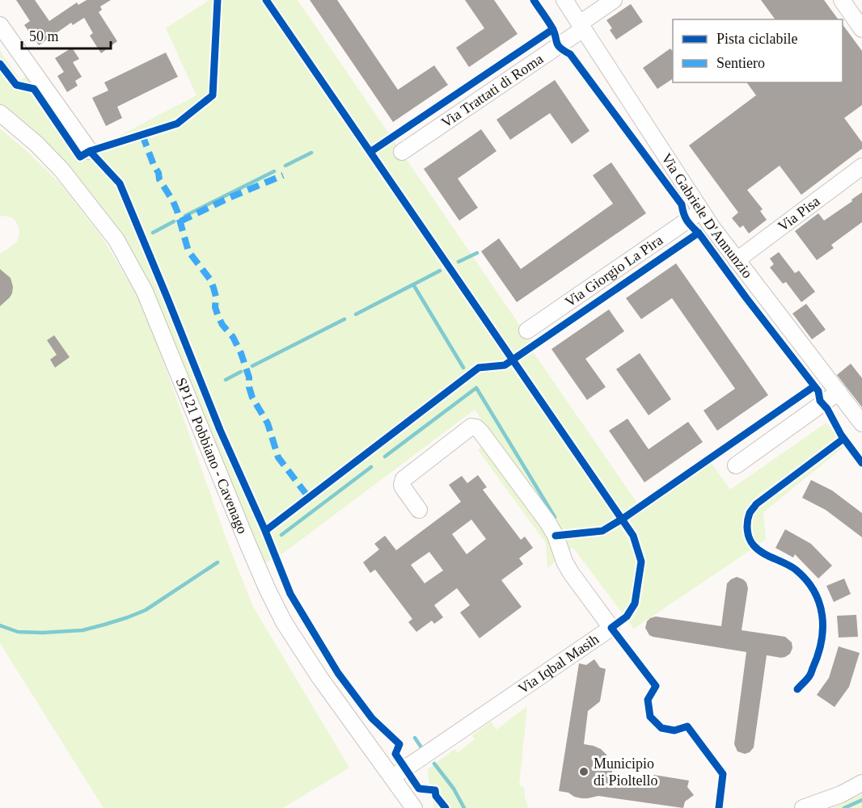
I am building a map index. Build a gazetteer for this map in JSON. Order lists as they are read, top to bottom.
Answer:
{
  "streets": {
    "street": [
      "Via Trattati di Roma",
      "Via Pisa",
      "Via Gabriele D'Annunzio",
      "Via Giorgio La Pira",
      "SP121 Pobbiano - Cavenago",
      "Via Iqbal Masih"
    ]
  },
  "crossings": [
    ["Via Trattati di Roma", "Via Gabriele D'Annunzio"],
    ["Via Pisa", "Via Gabriele D'Annunzio"],
    ["Via Gabriele D'Annunzio", "Via Giorgio La Pira"],
    ["SP121 Pobbiano - Cavenago", "Via Iqbal Masih"]
  ],
  "places": ["Municipio di Pioltello"],
  "legend": ["Pista ciclabile", "Sentiero"],
  "scale_bar": "50 m"
}
